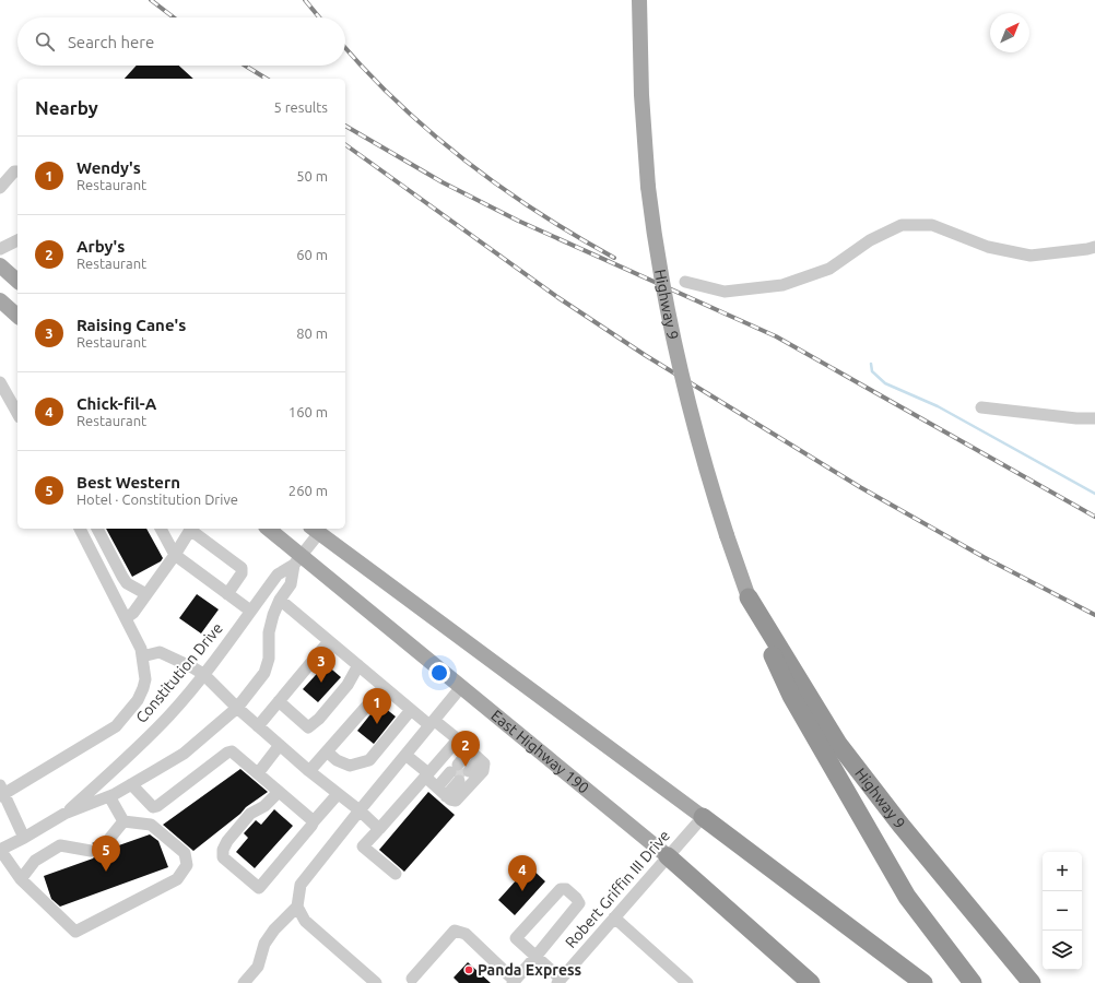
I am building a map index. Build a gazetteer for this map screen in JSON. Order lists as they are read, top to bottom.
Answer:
{
  "streets": {
    "highway": ["Highway 9", "East Highway 190"],
    "street": ["Constitution Drive", "Robert Griffin III Drive"]
  },
  "crossings": [
    ["Constitution Drive", "East Highway 190"],
    ["East Highway 190", "Robert Griffin III Drive"]
  ],
  "places": ["Panda Express"],
  "north": "top right",
  "page": {
    "search": "Search here",
    "heading": ["Nearby", "5 results"],
    "list": [
      {
        "mark": "1",
        "name": "Wendy's",
        "note": "Restaurant",
        "value": "50 m"
      },
      {
        "mark": "2",
        "name": "Arby's",
        "note": "Restaurant",
        "value": "60 m"
      },
      {
        "mark": "3",
        "name": "Raising Cane's",
        "note": "Restaurant",
        "value": "80 m"
      },
      {
        "mark": "4",
        "name": "Chick-fil-A",
        "note": "Restaurant",
        "value": "160 m"
      },
      {
        "mark": "5",
        "name": "Best Western",
        "note": "Hotel · Constitution Drive",
        "value": "260 m"
      }
    ],
    "pins": [
      "3",
      "1",
      "2",
      "5",
      "4"
    ],
    "map_buttons": ["+", "−"]
  }
}
